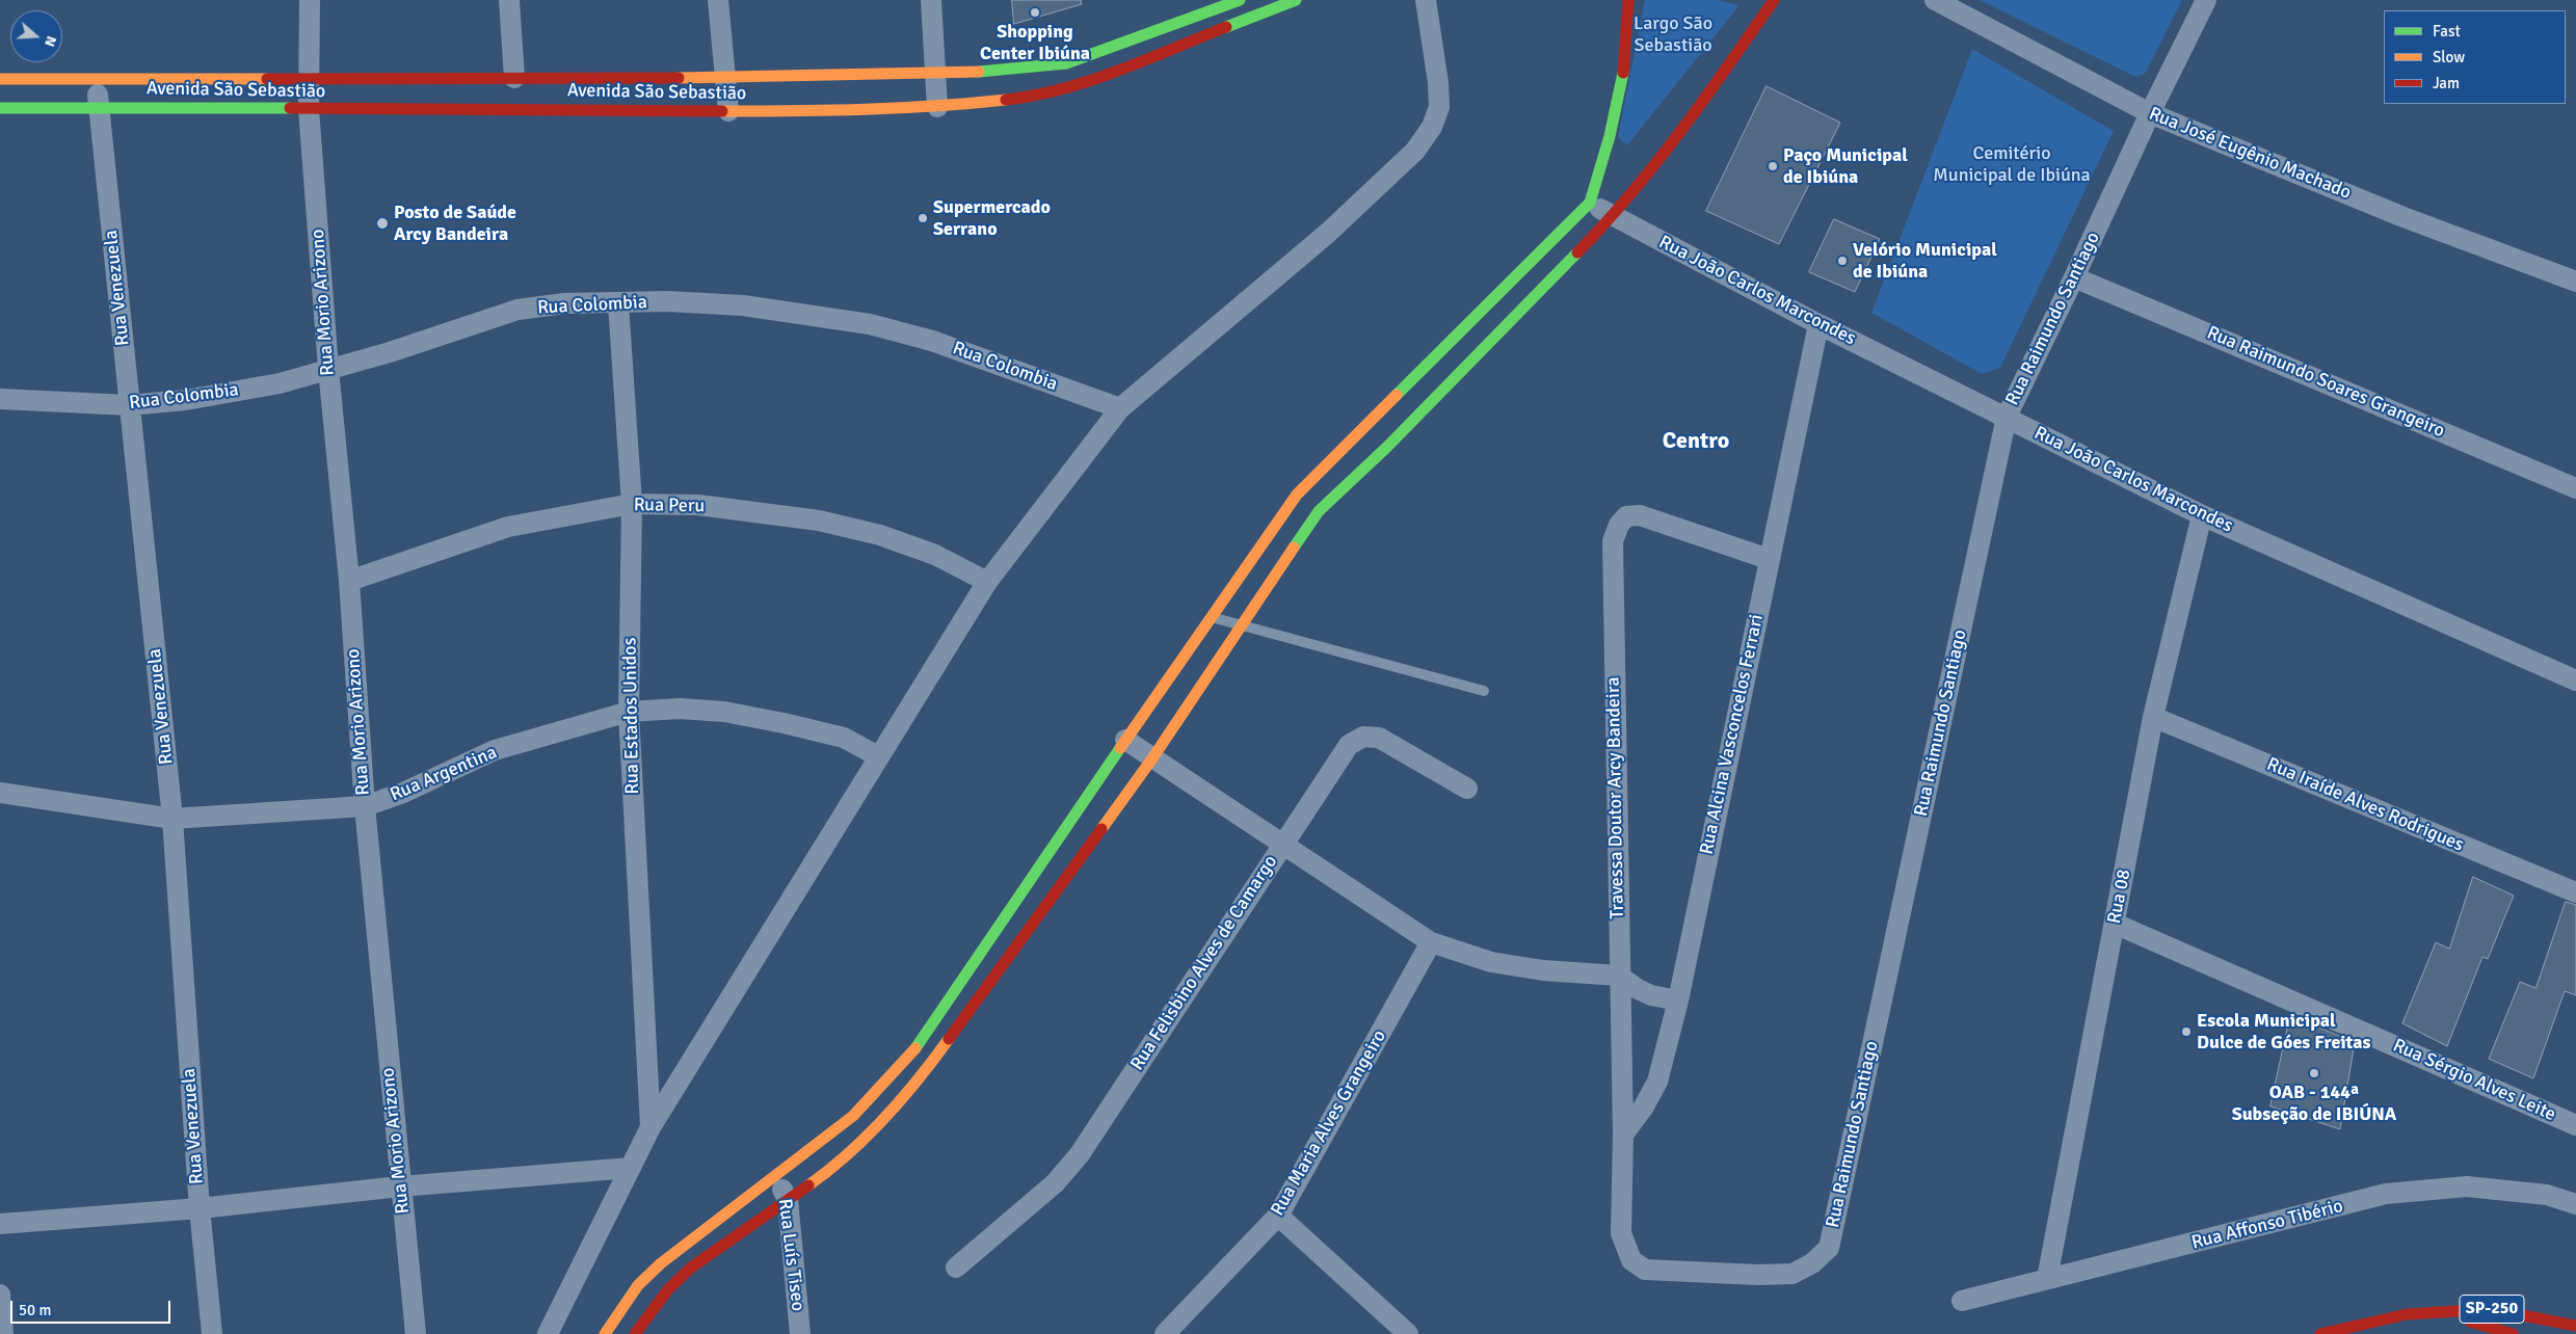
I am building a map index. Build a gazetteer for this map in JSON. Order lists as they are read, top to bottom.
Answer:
{
  "streets": {
    "main road": ["Avenida São Sebastião", "SP-250"],
    "street": [
      "Rua José Eugênio Machado",
      "Rua Venezuela",
      "Rua João Carlos Marcondes",
      "Rua Morio Arizono",
      "Rua Colombia",
      "Rua Raimundo Santiago",
      "Rua Raimundo Soares Grangeiro",
      "Rua Peru",
      "Rua Estados Unidos",
      "Rua Alcina Vasconcelos Ferrari",
      "Rua Argentina",
      "Travessa Doutor Arcy Bandeira",
      "Rua Iraíde Alves Rodrigues",
      "Rua 08",
      "Rua Felisbino Alves de Camargo",
      "Rua Sérgio Alves Leite",
      "Rua Maria Alves Grangeiro",
      "Rua Affonso Tibério",
      "Rua Luís Tiseo"
    ]
  },
  "crossings": [
    ["Avenida São Sebastião", "Rua Venezuela"],
    ["Avenida São Sebastião", "Rua Morio Arizono"],
    ["Rua José Eugênio Machado", "Rua Raimundo Santiago"],
    ["Rua Venezuela", "Rua Colombia"],
    ["Rua Venezuela", "Rua Argentina"],
    ["Rua João Carlos Marcondes", "Rua Raimundo Santiago"],
    ["Rua João Carlos Marcondes", "Rua Alcina Vasconcelos Ferrari"],
    ["Rua João Carlos Marcondes", "Rua 08"],
    ["Rua Morio Arizono", "Rua Colombia"],
    ["Rua Morio Arizono", "Rua Peru"],
    ["Rua Morio Arizono", "Rua Argentina"],
    ["Rua Colombia", "Rua Estados Unidos"],
    ["Rua Raimundo Santiago", "Rua Raimundo Soares Grangeiro"],
    ["Rua Raimundo Santiago", "Travessa Doutor Arcy Bandeira"],
    ["Rua Peru", "Rua Estados Unidos"],
    ["Rua Estados Unidos", "Rua Argentina"],
    ["Rua Alcina Vasconcelos Ferrari", "Travessa Doutor Arcy Bandeira"],
    ["Rua Iraíde Alves Rodrigues", "Rua 08"],
    ["Rua 08", "Rua Sérgio Alves Leite"],
    ["Rua 08", "Rua Affonso Tibério"]
  ],
  "districts": ["Centro"],
  "parks": ["Largo São Sebastião", "Cemitério Municipal de Ibiúna"],
  "places": [
    "Shopping Center Ibiúna",
    "Paço Municipal de Ibiúna",
    "Supermercado Serrano",
    "Posto de Saúde Arcy Bandeira",
    "Velório Municipal de Ibiúna",
    "Escola Municipal Dulce de Góes Freitas",
    "OAB - 144ª Subseção de IBIÚNA"
  ],
  "legend": ["Fast", "Slow", "Jam"],
  "scale_bar": "50 m",
  "north": "right"
}
